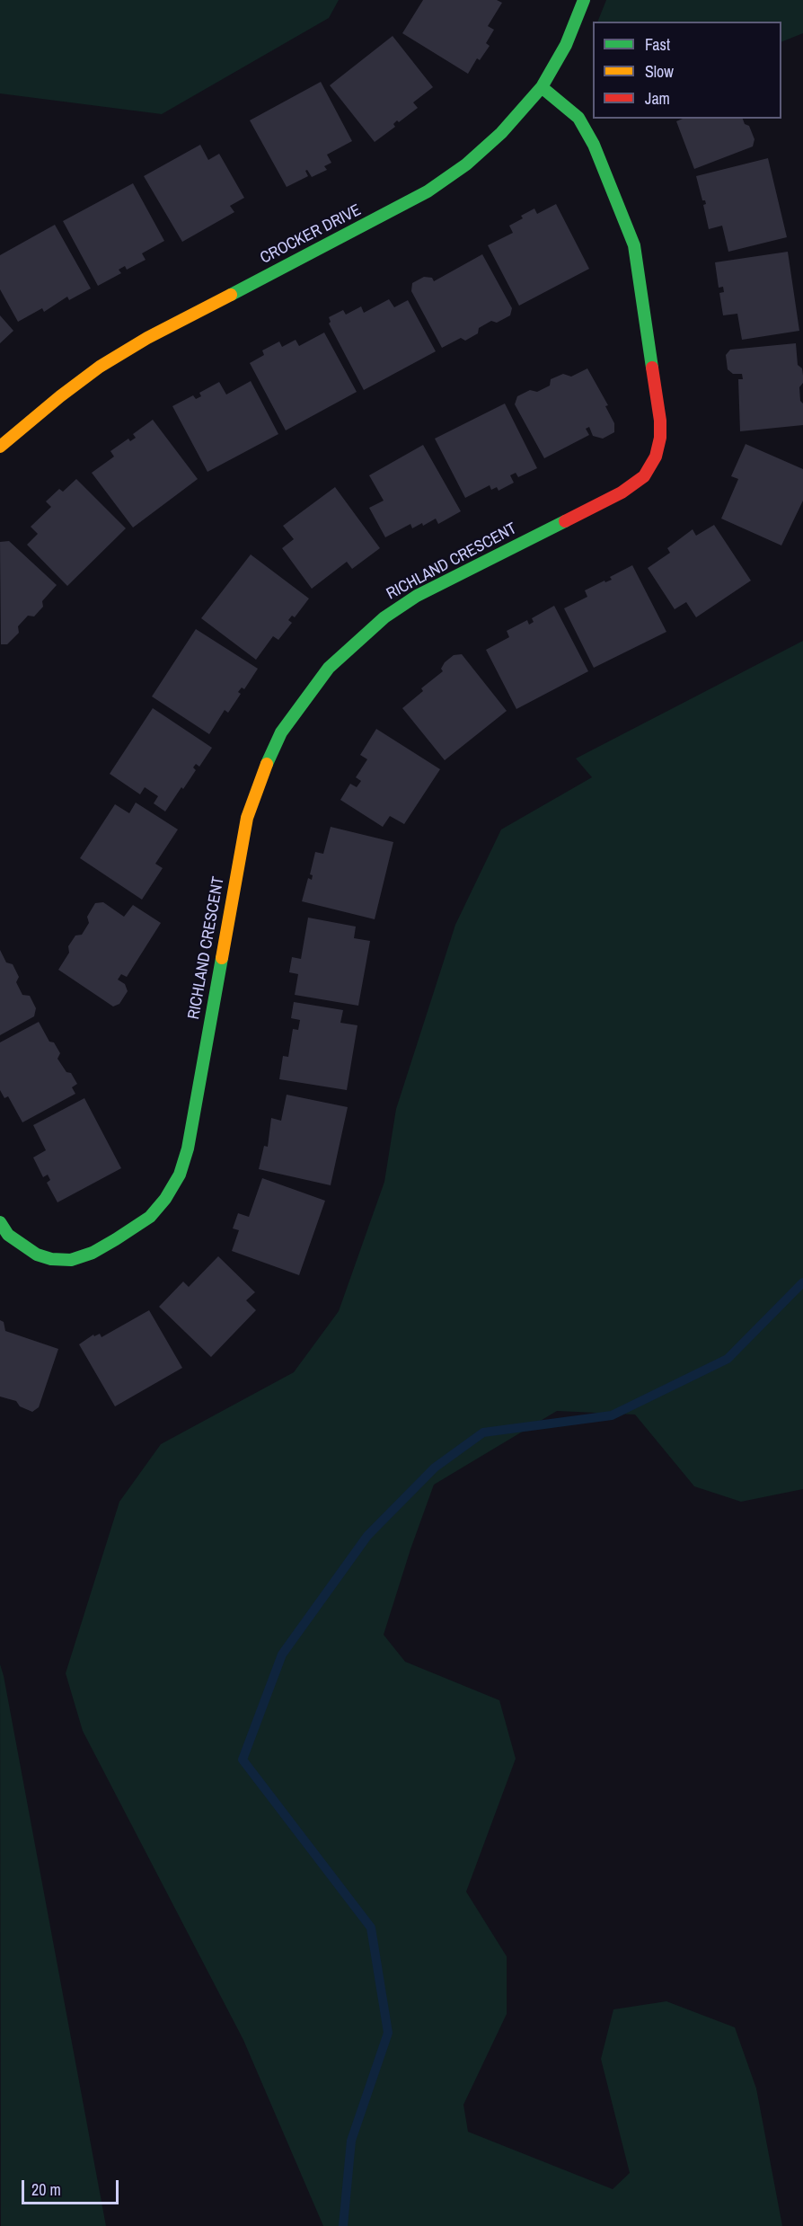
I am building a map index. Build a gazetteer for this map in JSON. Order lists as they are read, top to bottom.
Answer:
{
  "streets": {
    "street": ["CROCKER DRIVE", "RICHLAND CRESCENT"]
  },
  "crossings": [
    ["CROCKER DRIVE", "RICHLAND CRESCENT"]
  ],
  "legend": ["Fast", "Slow", "Jam"],
  "scale_bar": "20 m"
}
